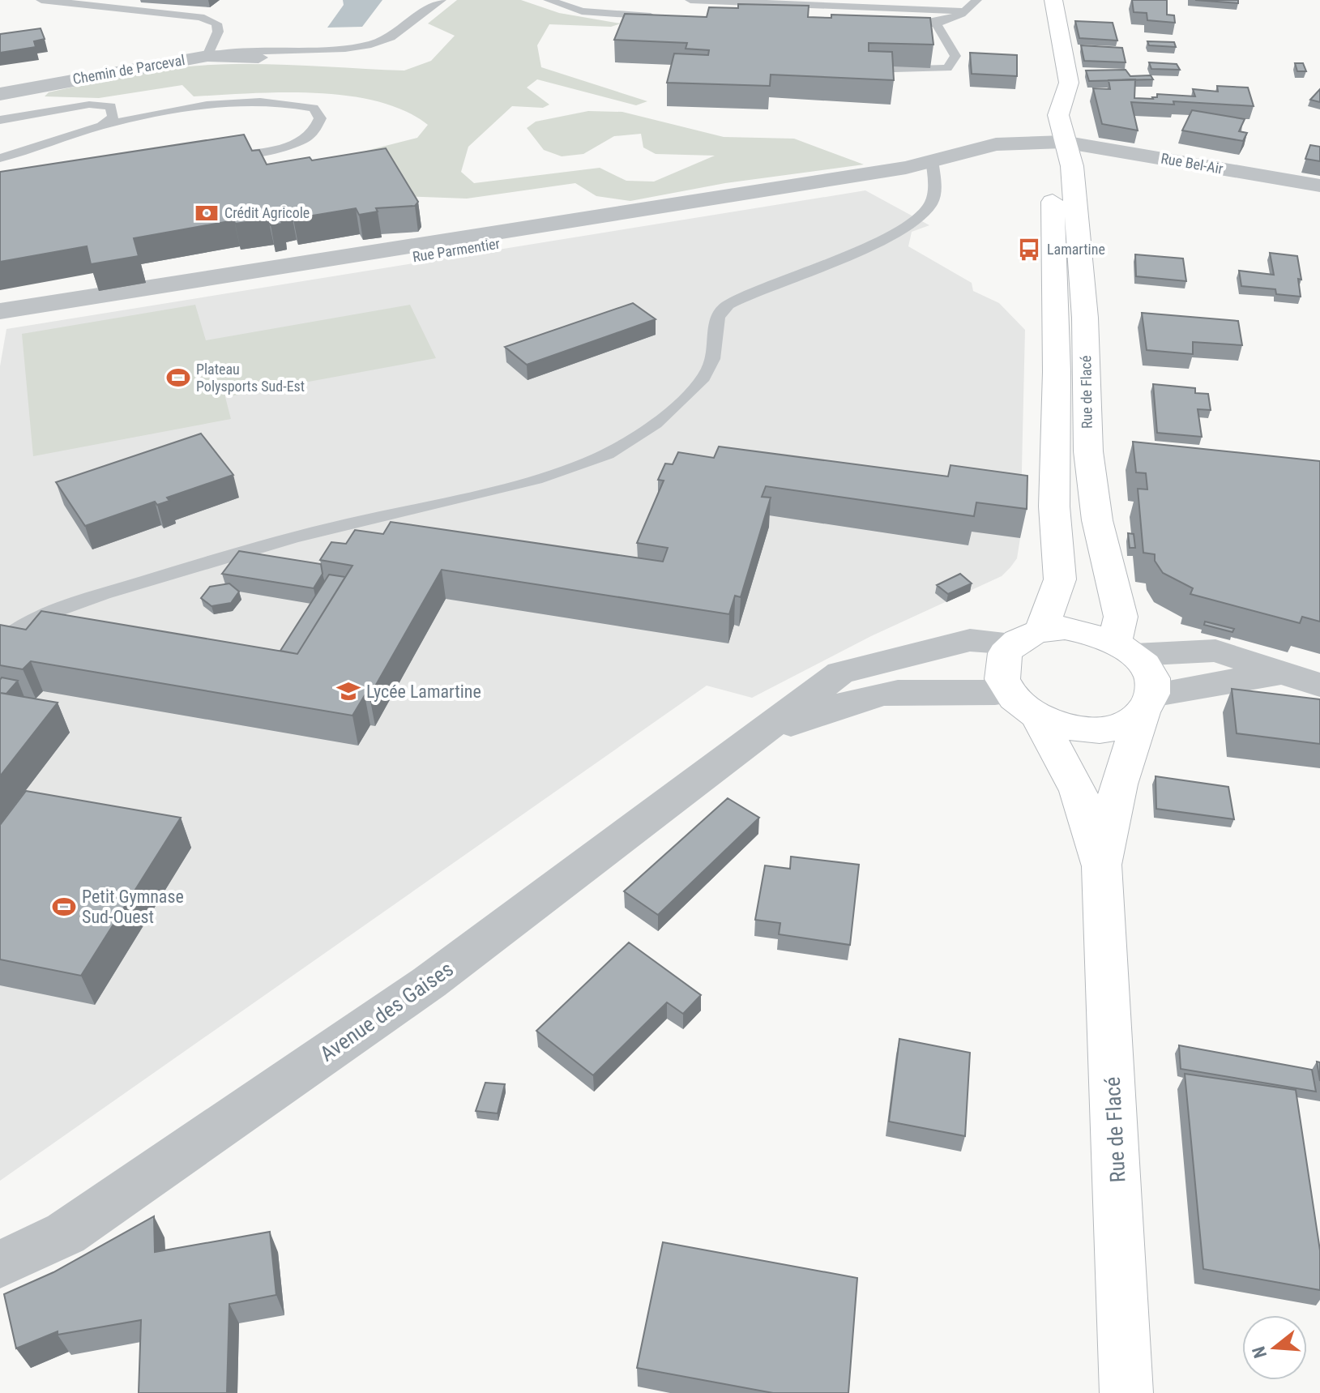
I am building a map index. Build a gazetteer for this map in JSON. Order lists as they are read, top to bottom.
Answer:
{
  "streets": {
    "main road": ["Rue de Flacé"],
    "street": [
      "Chemin de Parceval",
      "Rue Bel-Air",
      "Rue Parmentier",
      "Avenue des Gaises"
    ]
  },
  "crossings": [
    ["Rue Bel-Air", "Rue Parmentier"],
    ["Rue Bel-Air", "Rue de Flacé"],
    ["Rue Parmentier", "Rue de Flacé"],
    ["Rue de Flacé", "Avenue des Gaises"]
  ],
  "places": {
    "bank": ["Crédit Agricole"],
    "bus stop": ["Lamartine"],
    "sports": ["Plateau Polysports Sud-Est", "Petit Gymnase Sud-Ouest"],
    "school or university": ["Lycée Lamartine"]
  },
  "north": "left"
}
